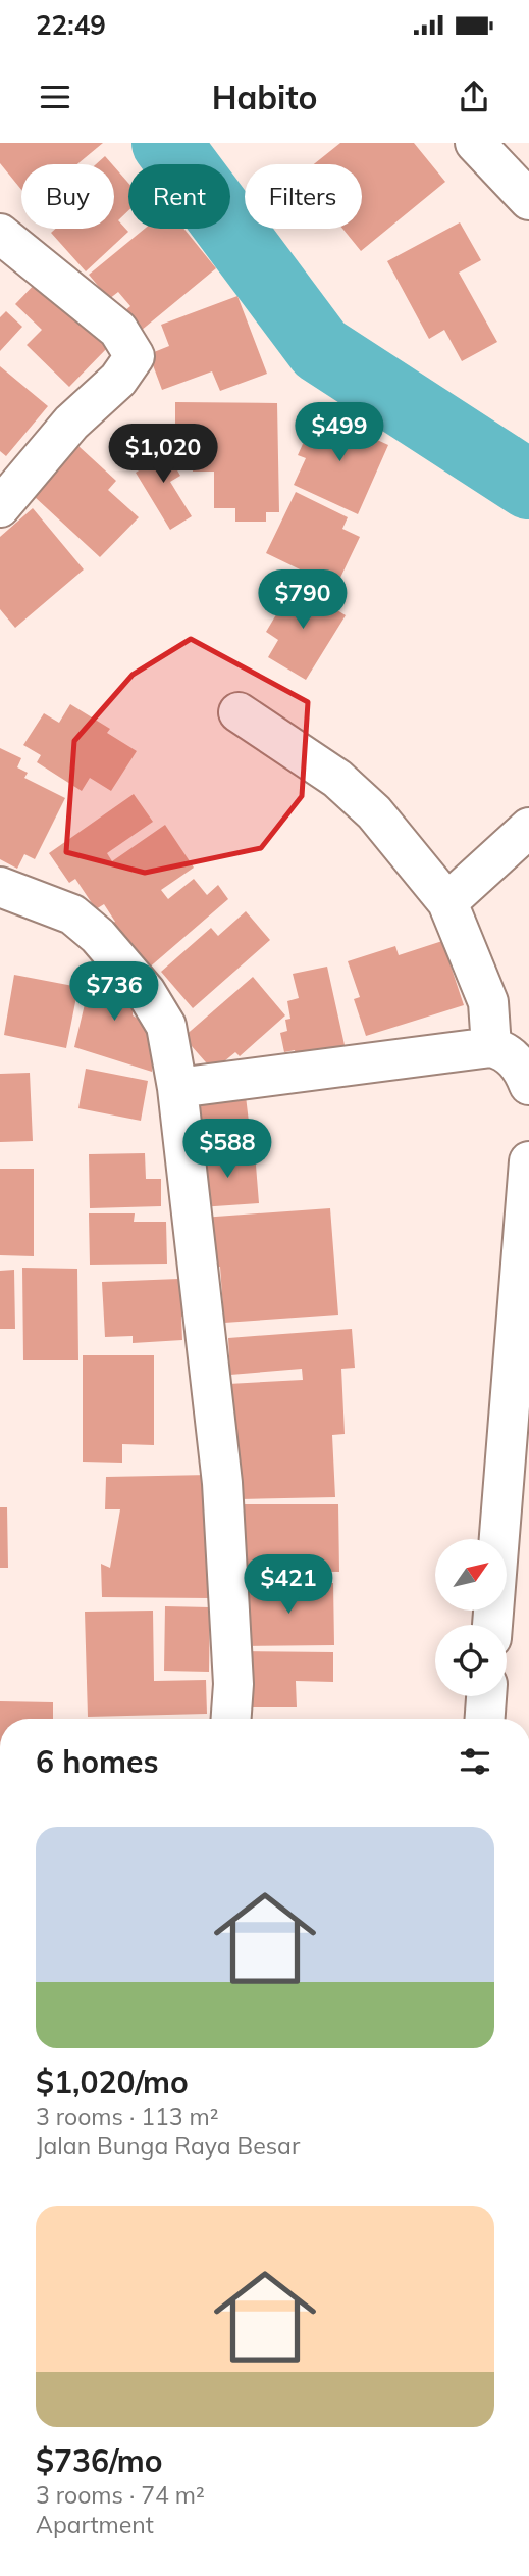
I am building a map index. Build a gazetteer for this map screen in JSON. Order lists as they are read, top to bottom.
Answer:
{
  "north": "top right",
  "page": {
    "status": "22:49",
    "header": "Habito",
    "chip": ["Buy", "Rent", "Filters"],
    "price": [
      "$499",
      "$1,020",
      "$790",
      "$736",
      "$588",
      "$421"
    ],
    "heading": "6 homes",
    "list": [
      {
        "name": "$1,020/mo",
        "note": "3 rooms · 113 m² · Jalan Bunga Raya Besar"
      },
      {
        "name": "$736/mo",
        "note": "3 rooms · 74 m² · Apartment"
      }
    ]
  }
}
